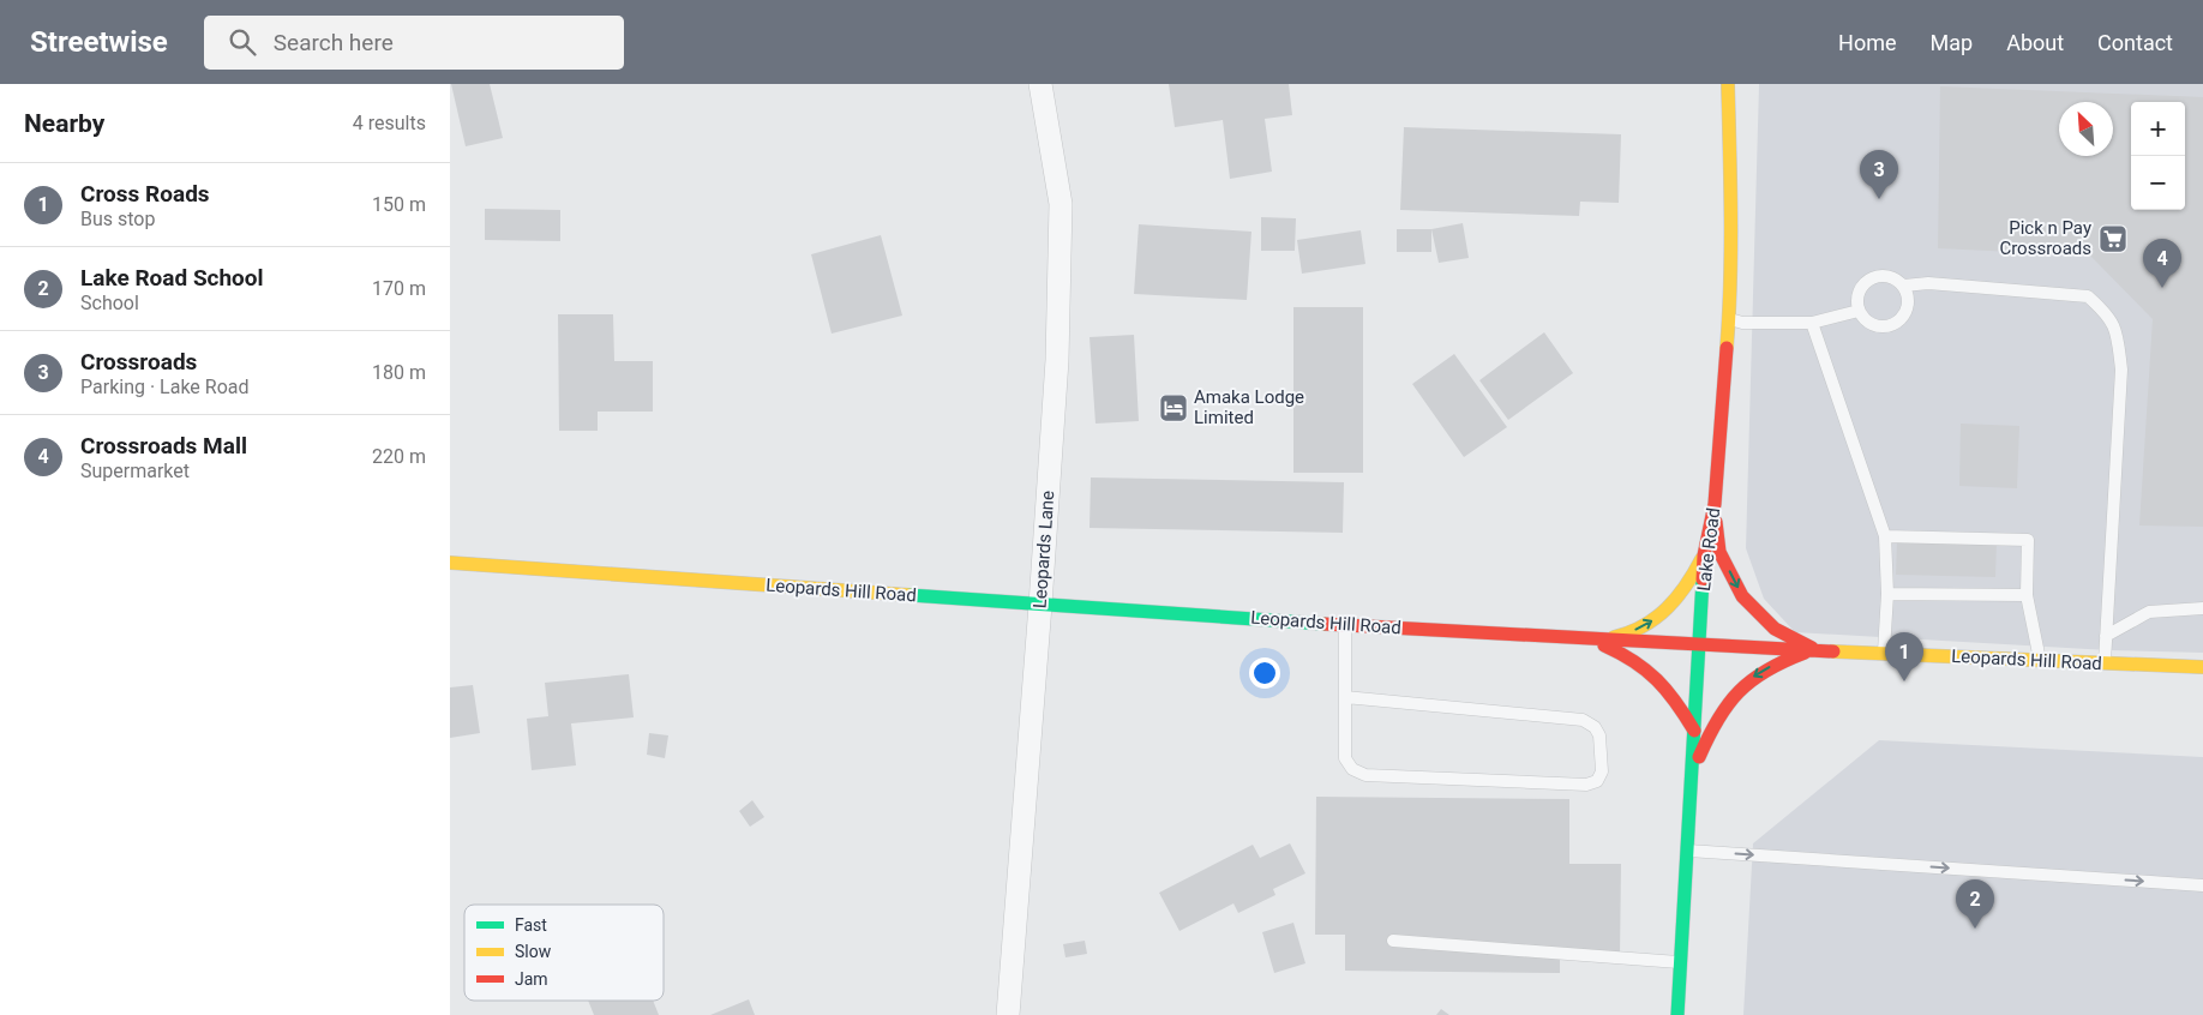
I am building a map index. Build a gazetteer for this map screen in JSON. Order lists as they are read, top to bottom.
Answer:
{
  "streets": {
    "main road": ["Lake Road", "Leopards Hill Road"],
    "street": ["Leopards Lane"]
  },
  "crossings": [
    ["Leopards Lane", "Leopards Hill Road"],
    ["Lake Road", "Leopards Hill Road"]
  ],
  "places": {
    "supermarket": ["Pick n Pay Crossroads"],
    "hotel": ["Amaka Lodge Limited"]
  },
  "legend": ["Fast", "Slow", "Jam"],
  "north": "top left",
  "page": {
    "header": "Streetwise",
    "search": "Search here",
    "nav": [
      "Home",
      "Map",
      "About",
      "Contact"
    ],
    "heading": ["Nearby", "4 results"],
    "map_buttons": ["+", "−"],
    "pins": [
      "3",
      "4",
      "1",
      "2"
    ],
    "list": [
      {
        "mark": "1",
        "name": "Cross Roads",
        "note": "Bus stop",
        "value": "150 m"
      },
      {
        "mark": "2",
        "name": "Lake Road School",
        "note": "School",
        "value": "170 m"
      },
      {
        "mark": "3",
        "name": "Crossroads",
        "note": "Parking · Lake Road",
        "value": "180 m"
      },
      {
        "mark": "4",
        "name": "Crossroads Mall",
        "note": "Supermarket",
        "value": "220 m"
      }
    ]
  }
}
